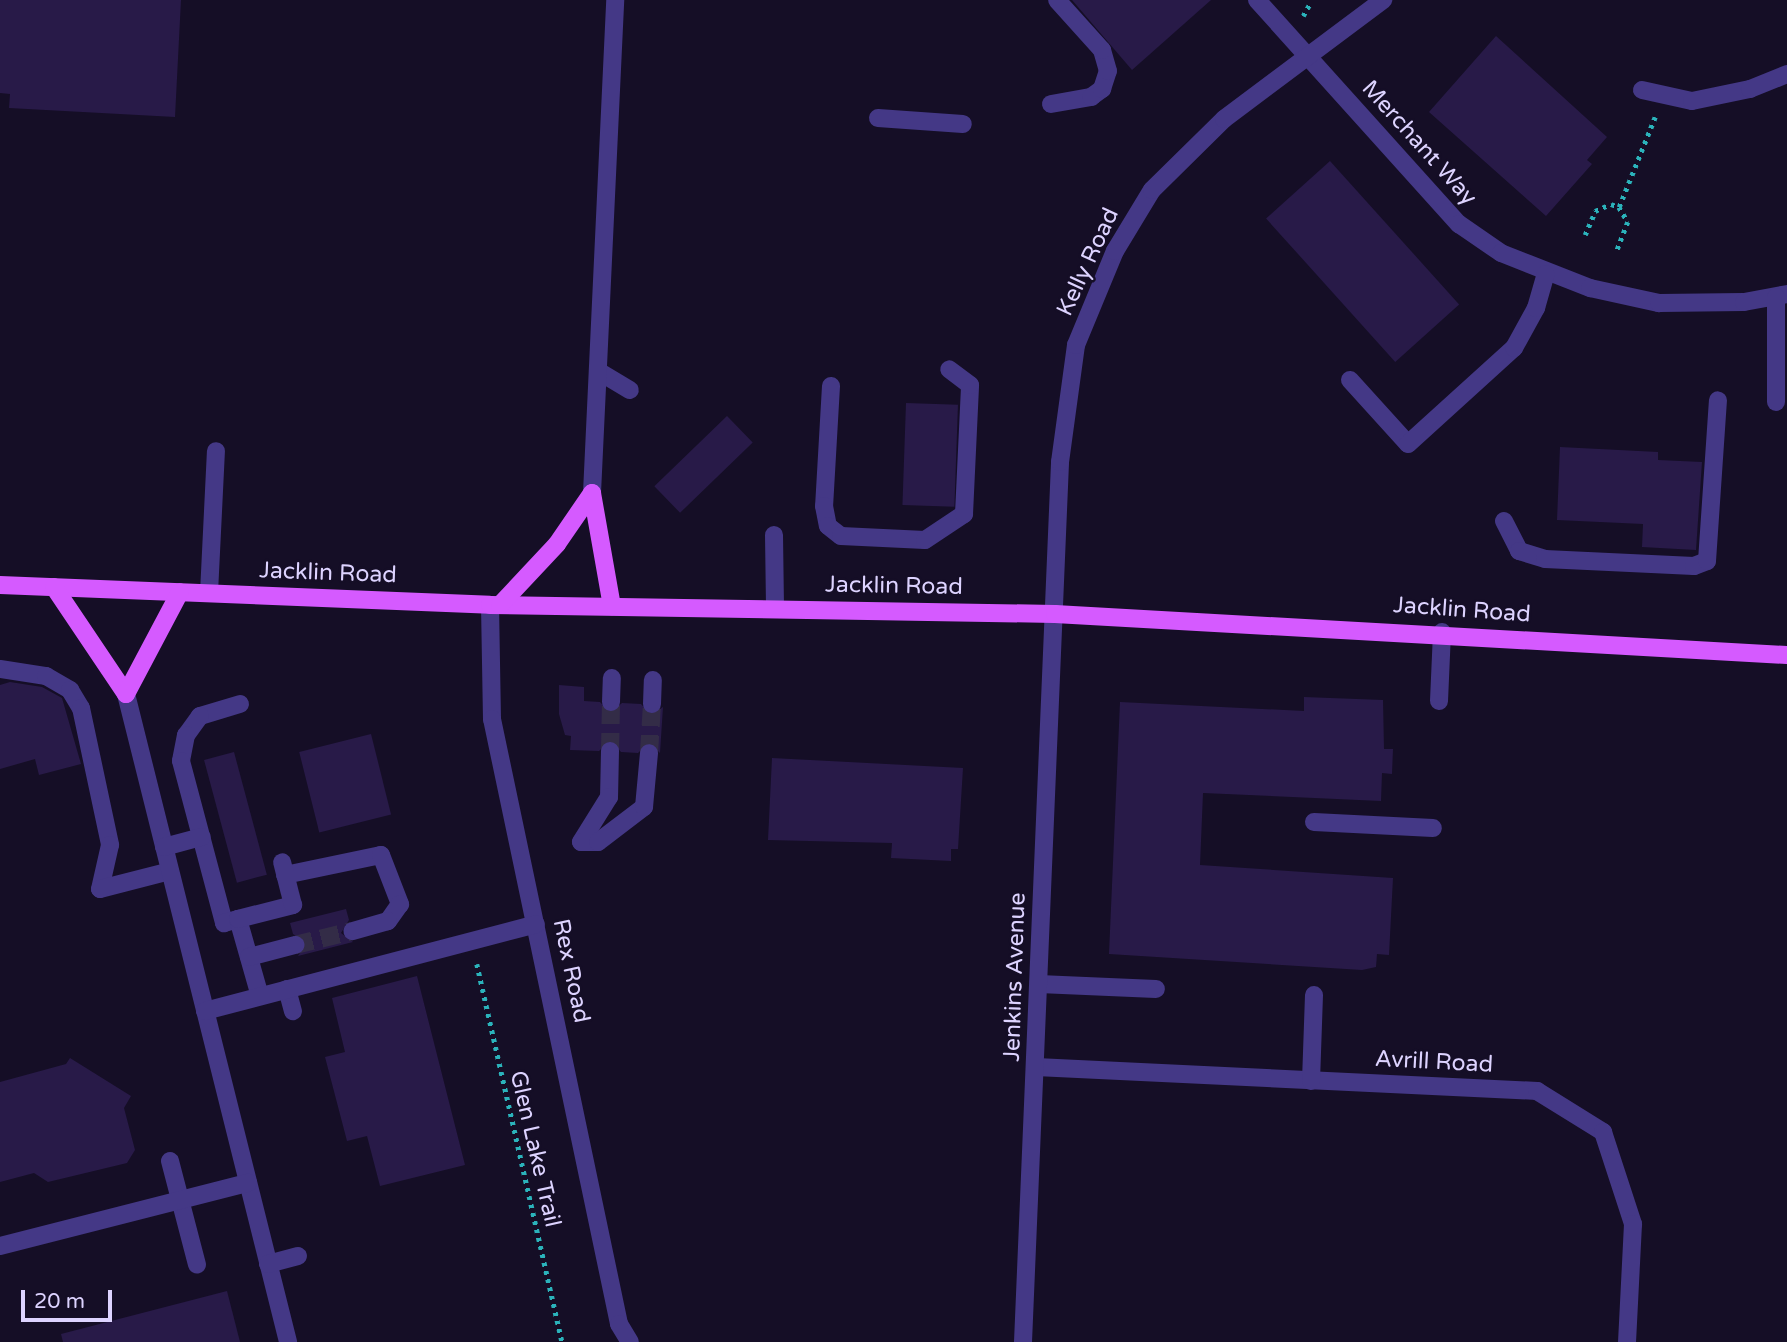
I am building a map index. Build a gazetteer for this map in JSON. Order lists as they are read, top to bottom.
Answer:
{
  "streets": {
    "main road": ["Jacklin Road"],
    "street": [
      "Merchant Way",
      "Kelly Road",
      "Rex Road",
      "Jenkins Avenue",
      "Avrill Road"
    ],
    "path": ["Glen Lake Trail"]
  },
  "crossings": [
    ["Merchant Way", "Kelly Road"],
    ["Kelly Road", "Jacklin Road"],
    ["Kelly Road", "Jenkins Avenue"],
    ["Jacklin Road", "Rex Road"],
    ["Jacklin Road", "Jenkins Avenue"],
    ["Jenkins Avenue", "Avrill Road"]
  ],
  "scale_bar": "20 m"
}
